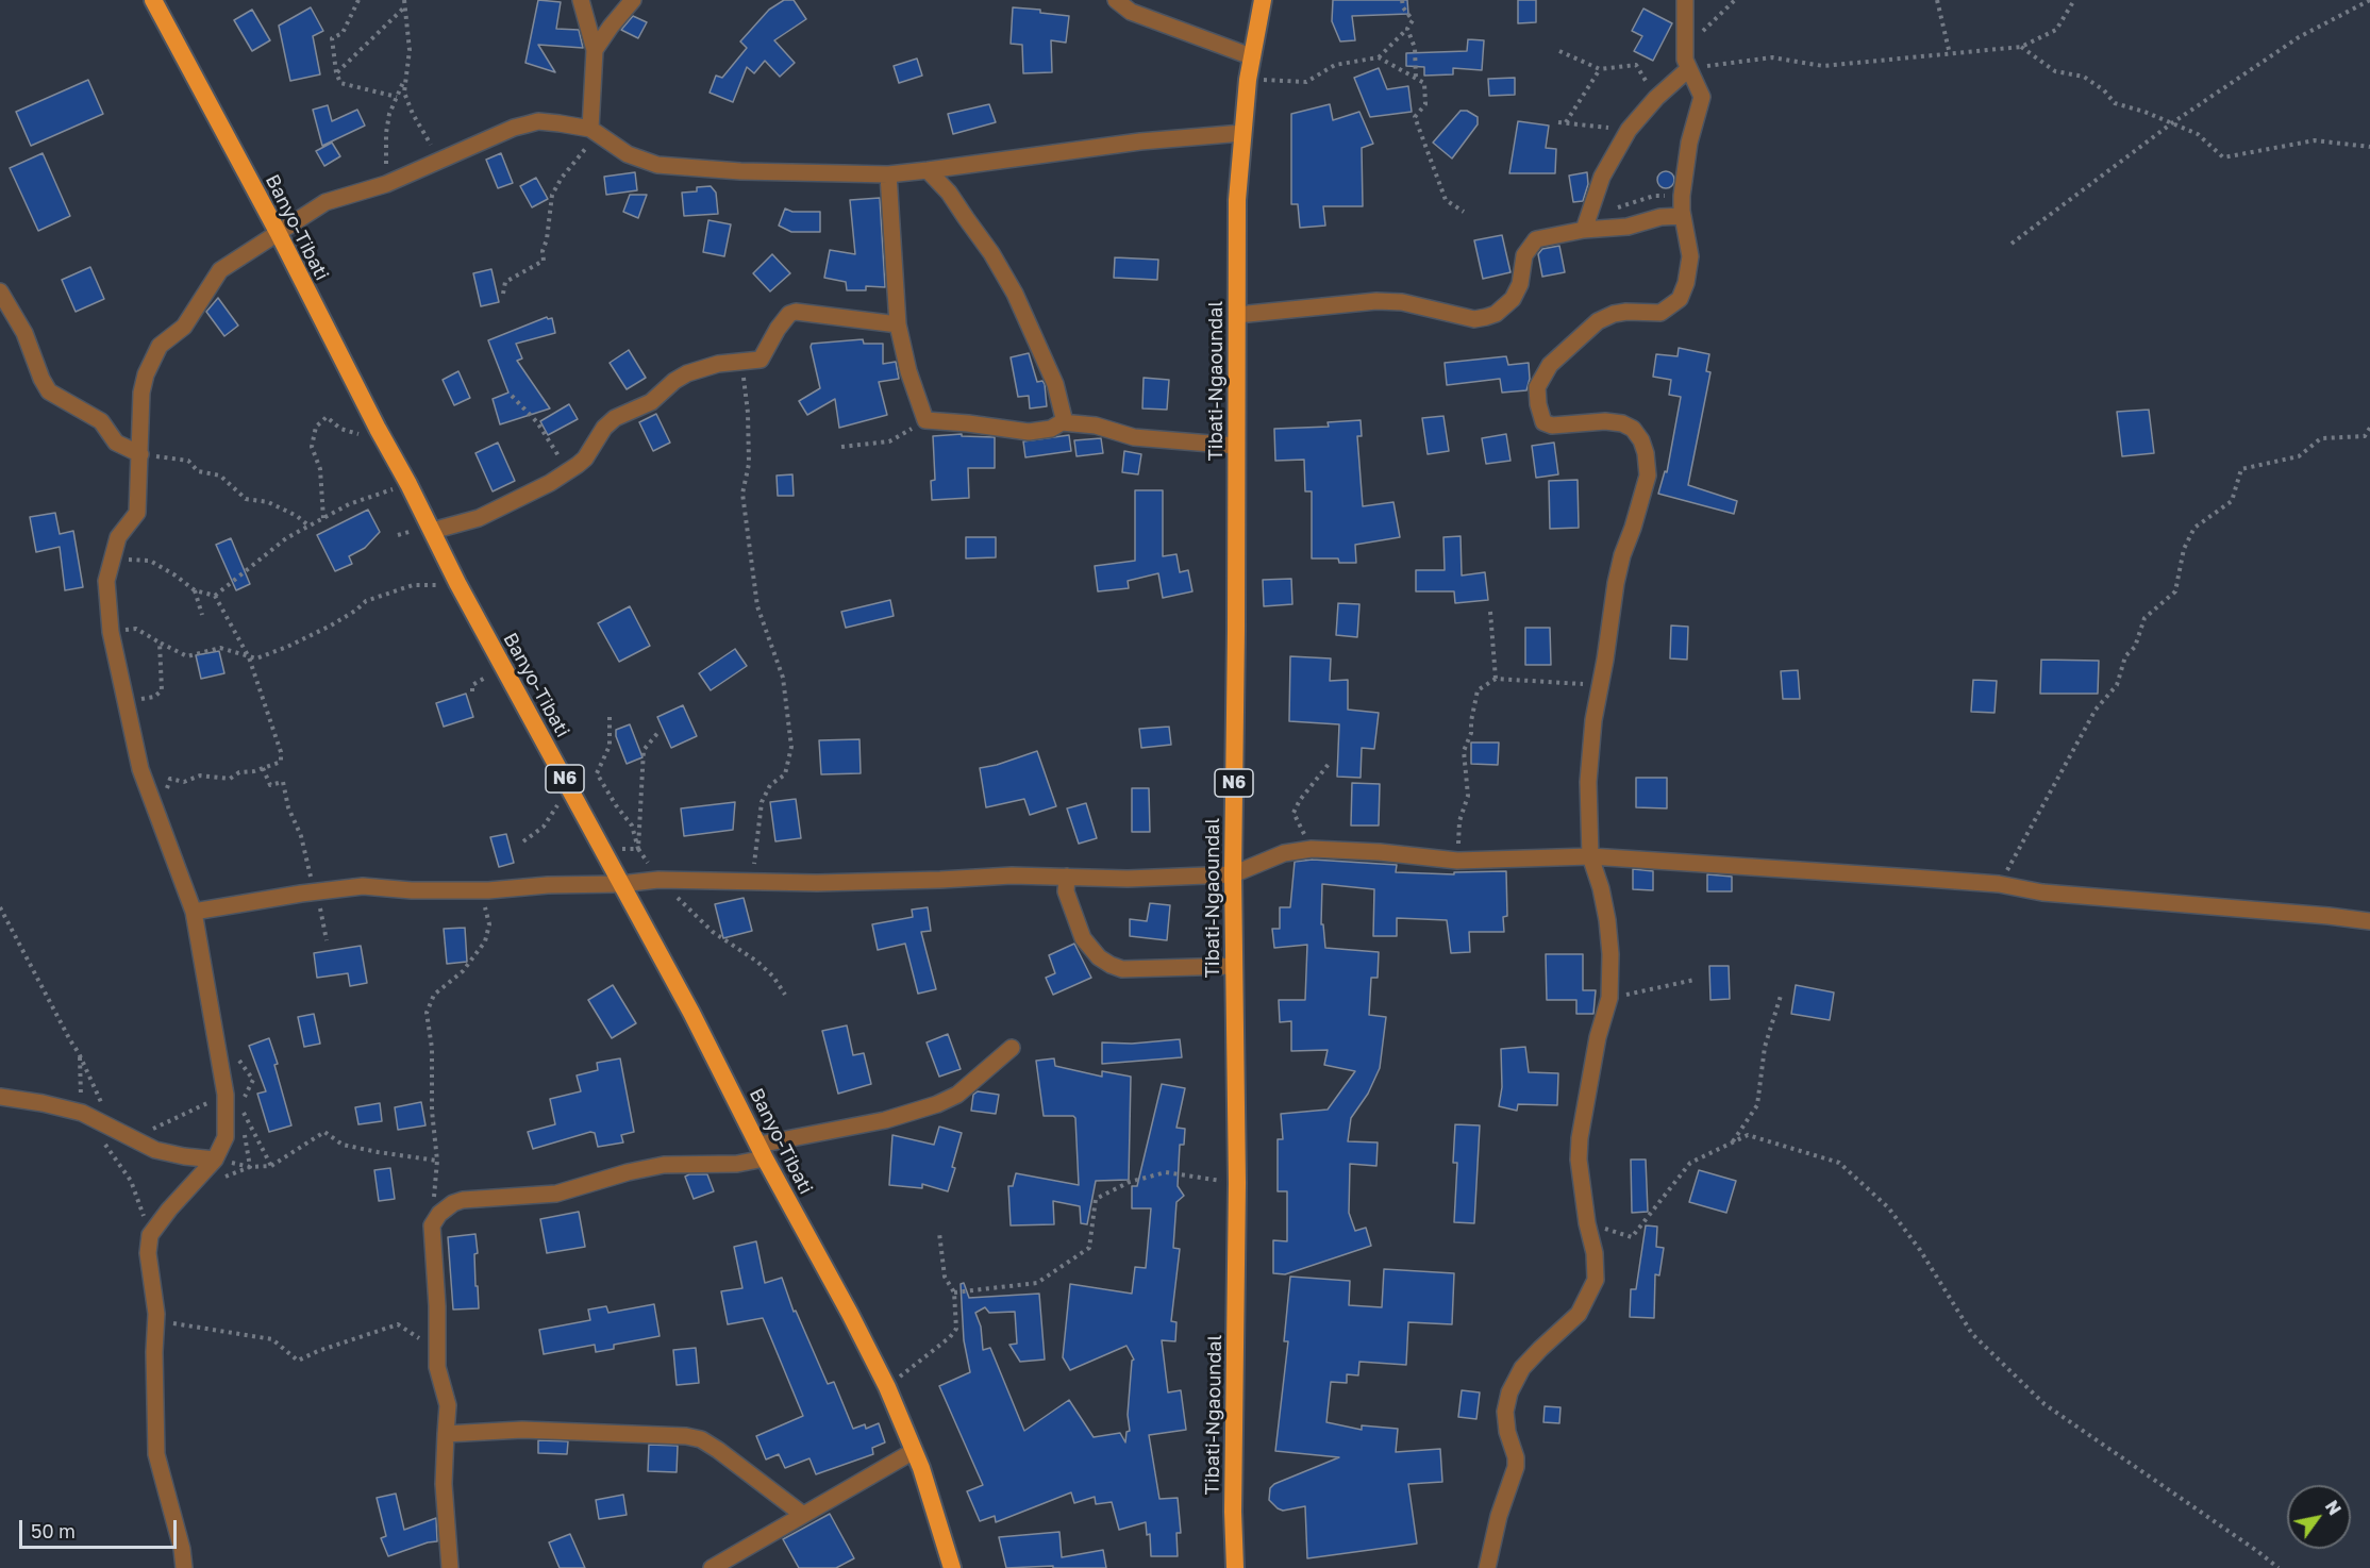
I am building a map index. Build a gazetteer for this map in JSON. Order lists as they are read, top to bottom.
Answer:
{
  "streets": {
    "highway": ["Banyo-Tibati", "Tibati-Ngaoundal", "N6"]
  },
  "scale_bar": "50 m",
  "north": "top right"
}
